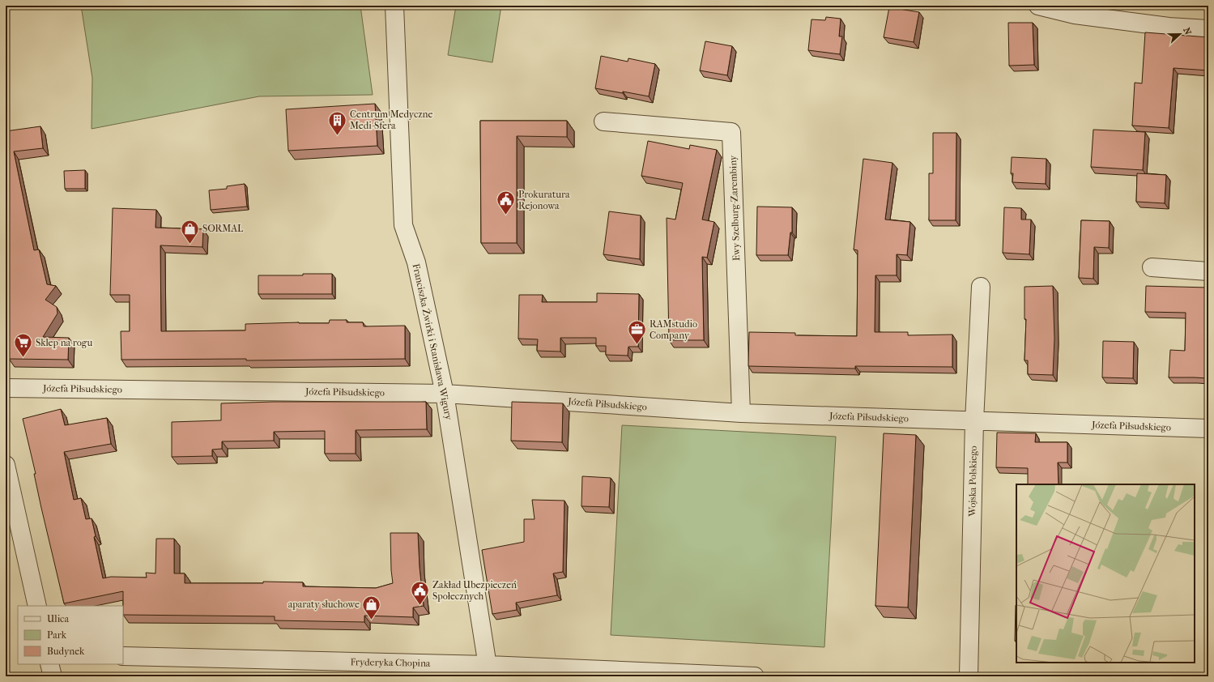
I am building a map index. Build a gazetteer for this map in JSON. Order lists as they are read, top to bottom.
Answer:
{
  "streets": {
    "street": [
      "Ewy Szelburg-Zarembiny",
      "Franciszka Żwirki i Stanisława Wigury",
      "Józefa Piłsudskiego",
      "Wojska Polskiego",
      "Fryderyka Chopina"
    ]
  },
  "crossings": [
    ["Ewy Szelburg-Zarembiny", "Józefa Piłsudskiego"],
    ["Franciszka Żwirki i Stanisława Wigury", "Józefa Piłsudskiego"],
    ["Franciszka Żwirki i Stanisława Wigury", "Fryderyka Chopina"],
    ["Józefa Piłsudskiego", "Wojska Polskiego"]
  ],
  "places": {
    "building": ["Centrum Medyczne Medi-Sfera"],
    "public building": ["Prokuratura Rejonowa", "Zakład Ubezpieczeń Społecznych"],
    "shop": ["SORMAL", "aparaty słuchowe"],
    "office": ["RAMstudio Company"],
    "supermarket": ["Sklep na rogu"]
  },
  "legend": ["Ulica", "Park", "Budynek"],
  "north": "right"
}
